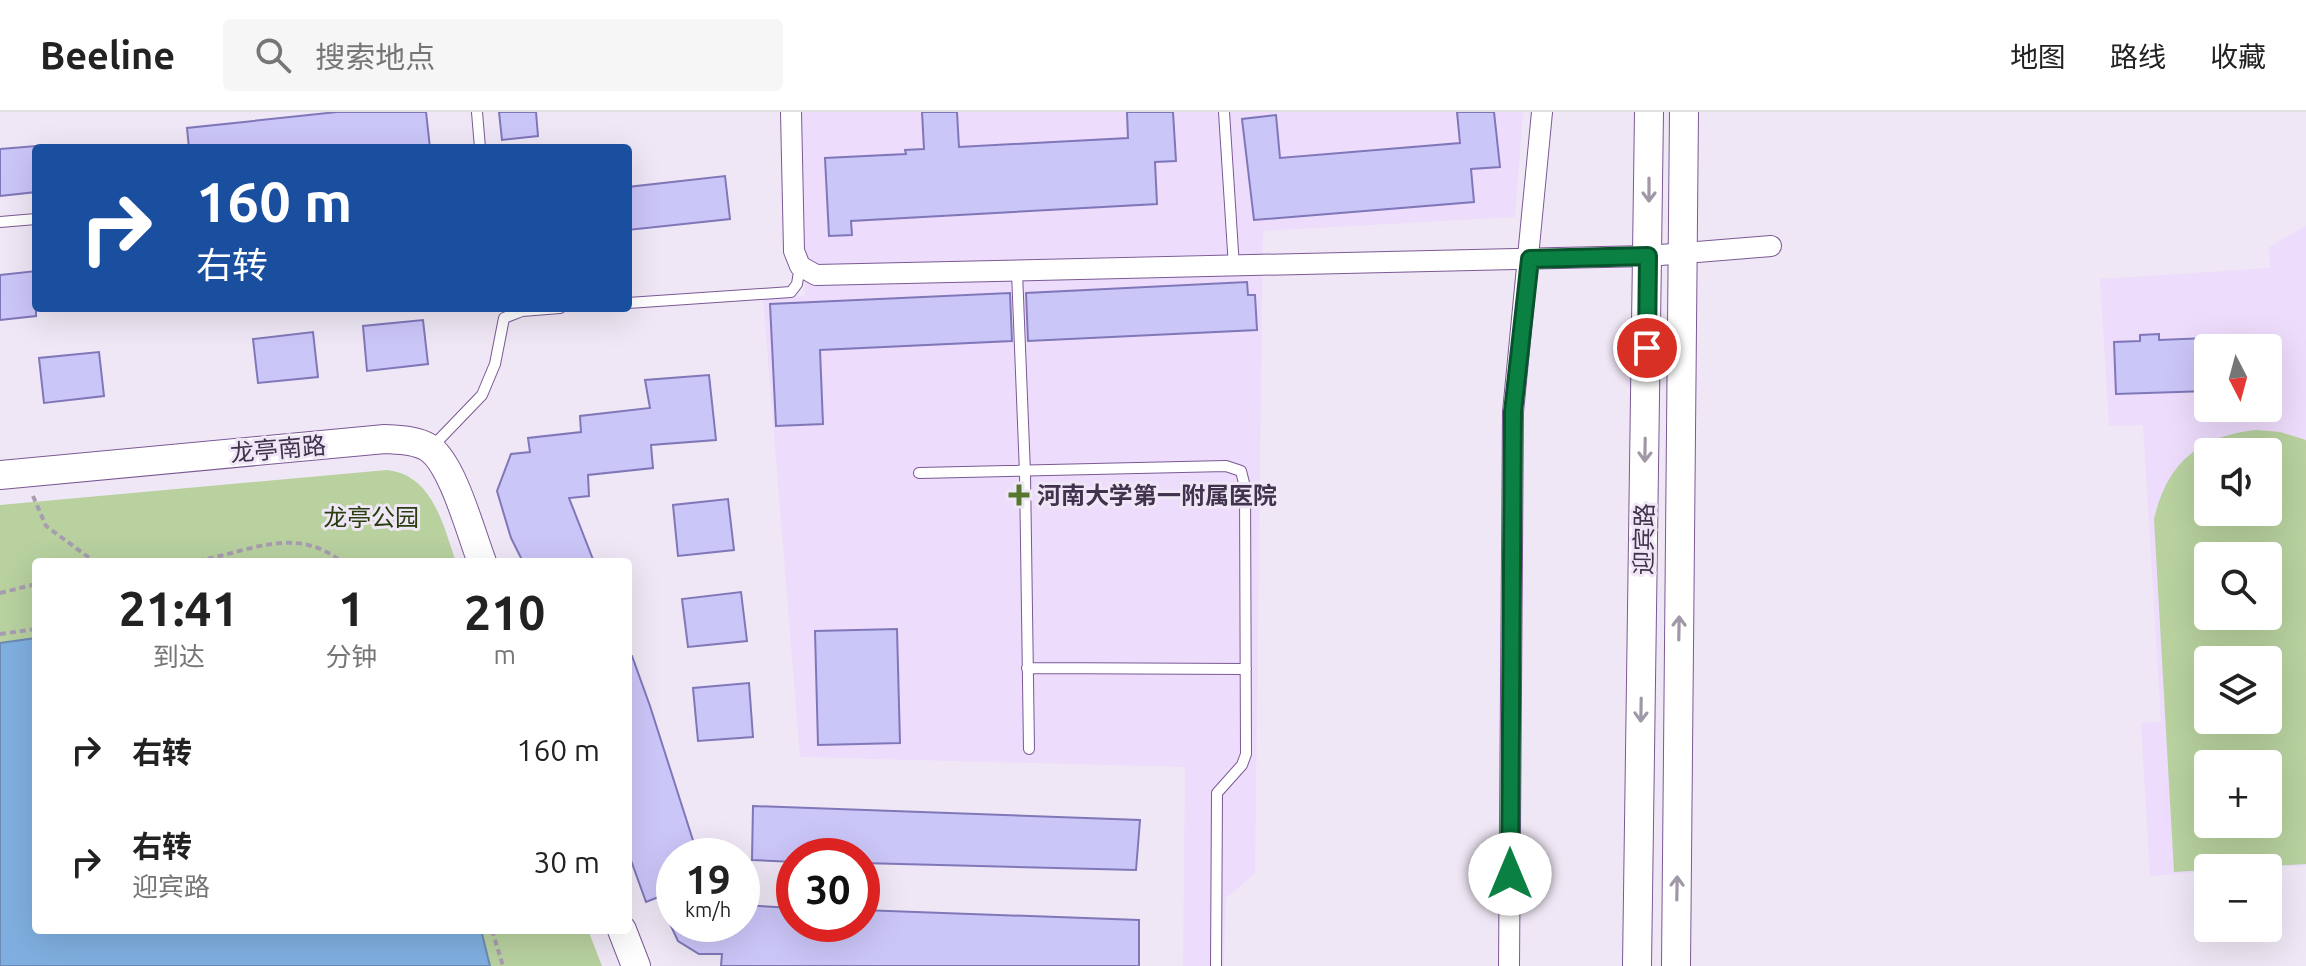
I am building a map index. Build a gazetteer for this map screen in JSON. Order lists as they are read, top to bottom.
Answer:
{
  "streets": {
    "main road": ["龙亭南路", "迎宾路"]
  },
  "parks": ["龙亭公园"],
  "places": {
    "health": ["河南大学第一附属医院"]
  },
  "north": "bottom",
  "page": {
    "header": "Beeline",
    "search": "搜索地点",
    "nav": ["地图", "路线", "收藏"],
    "turn": ["160 m", "右转"],
    "map_buttons": ["+", "−"],
    "eta": [
      "21:41",
      "到达",
      "1",
      "分钟",
      "210",
      "m"
    ],
    "list": [
      {
        "name": "右转",
        "value": "160 m"
      },
      {
        "name": "右转",
        "note": "迎宾路",
        "value": "30 m"
      }
    ],
    "speed": "19 km/h",
    "limit": "30"
  }
}
